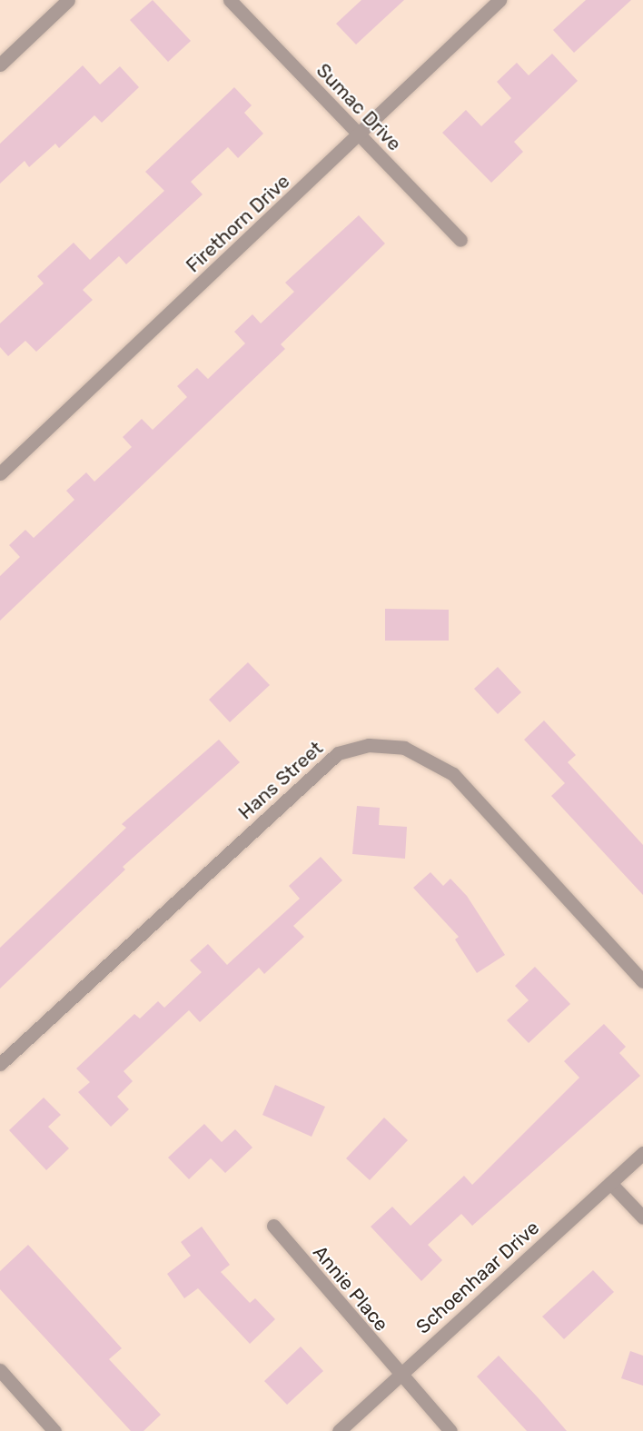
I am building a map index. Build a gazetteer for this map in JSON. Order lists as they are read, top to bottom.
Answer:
{
  "streets": {
    "street": [
      "Sumac Drive",
      "Firethorn Drive",
      "Hans Street",
      "Schoenhaar Drive",
      "Annie Place"
    ]
  },
  "crossings": [
    ["Sumac Drive", "Firethorn Drive"],
    ["Schoenhaar Drive", "Annie Place"]
  ]
}
